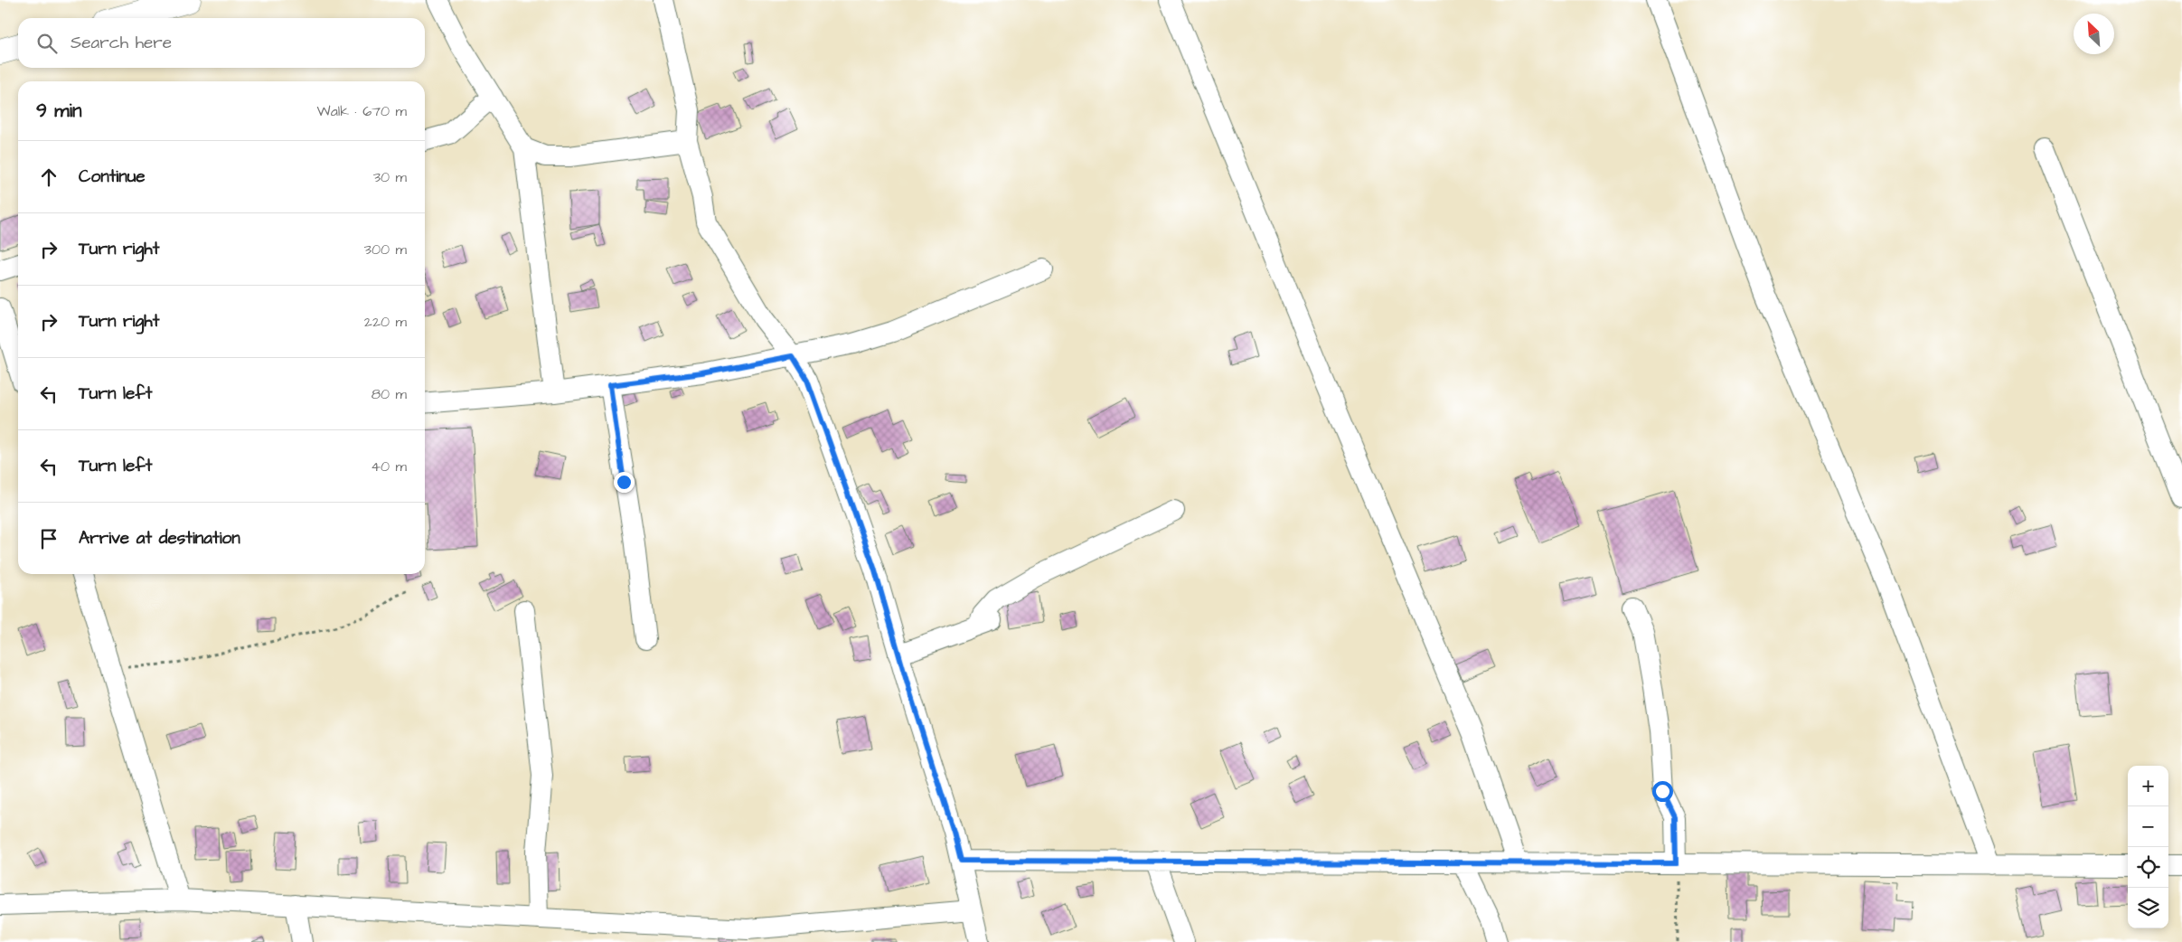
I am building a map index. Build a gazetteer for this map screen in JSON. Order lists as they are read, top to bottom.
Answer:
{
  "north": "top left",
  "page": {
    "search": "Search here",
    "heading": ["9 min", "Walk · 670 m"],
    "list": [
      ["Continue", "30 m"],
      ["Turn right", "300 m"],
      ["Turn right", "220 m"],
      ["Turn left", "80 m"],
      ["Turn left", "40 m"],
      "Arrive at destination"
    ],
    "map_buttons": ["+", "−"]
  }
}
